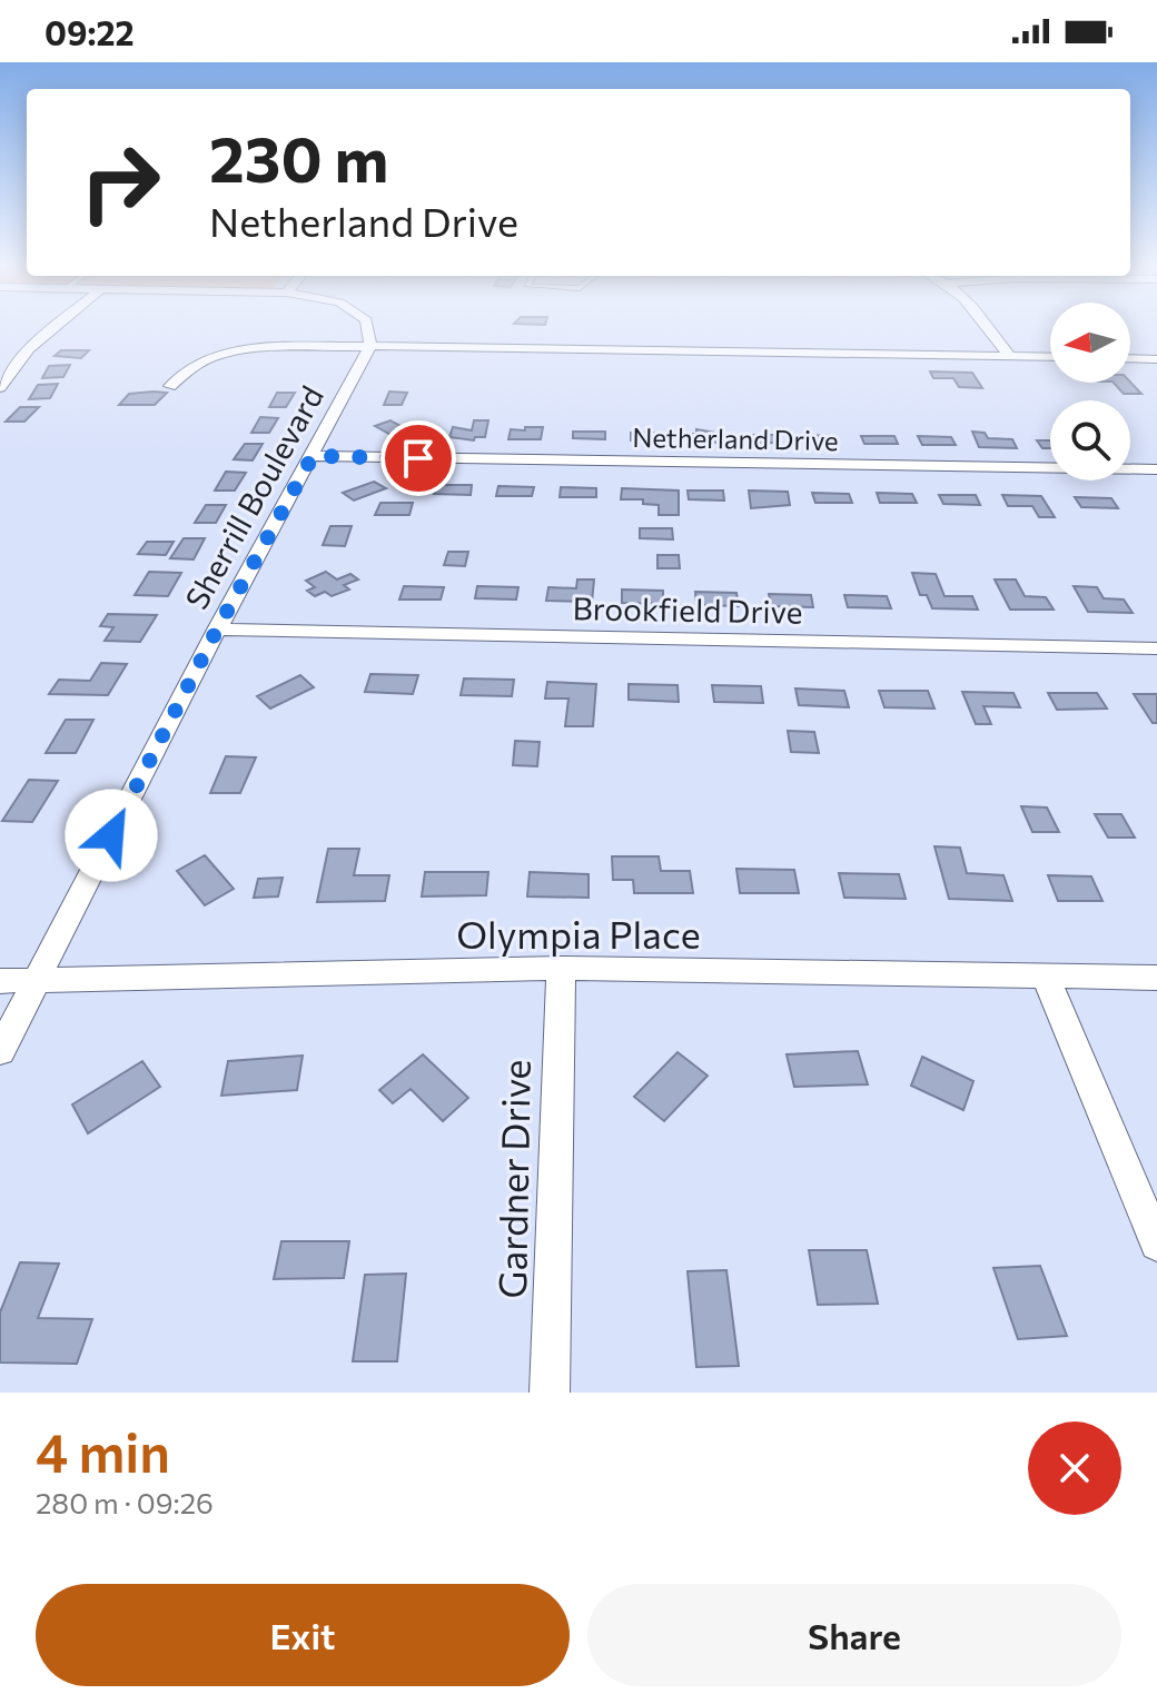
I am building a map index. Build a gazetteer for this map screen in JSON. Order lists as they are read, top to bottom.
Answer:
{
  "streets": {
    "street": [
      "Netherland Drive",
      "Sherrill Boulevard",
      "Brookfield Drive",
      "Olympia Place",
      "Gardner Drive"
    ]
  },
  "crossings": [
    ["Netherland Drive", "Sherrill Boulevard"],
    ["Sherrill Boulevard", "Brookfield Drive"],
    ["Sherrill Boulevard", "Olympia Place"],
    ["Olympia Place", "Gardner Drive"]
  ],
  "north": "left",
  "page": {
    "status": "09:22",
    "turn": ["230 m", "Netherland Drive"],
    "heading": ["4 min", "280 m · 09:26"],
    "buttons": ["Exit", "Share"]
  }
}
